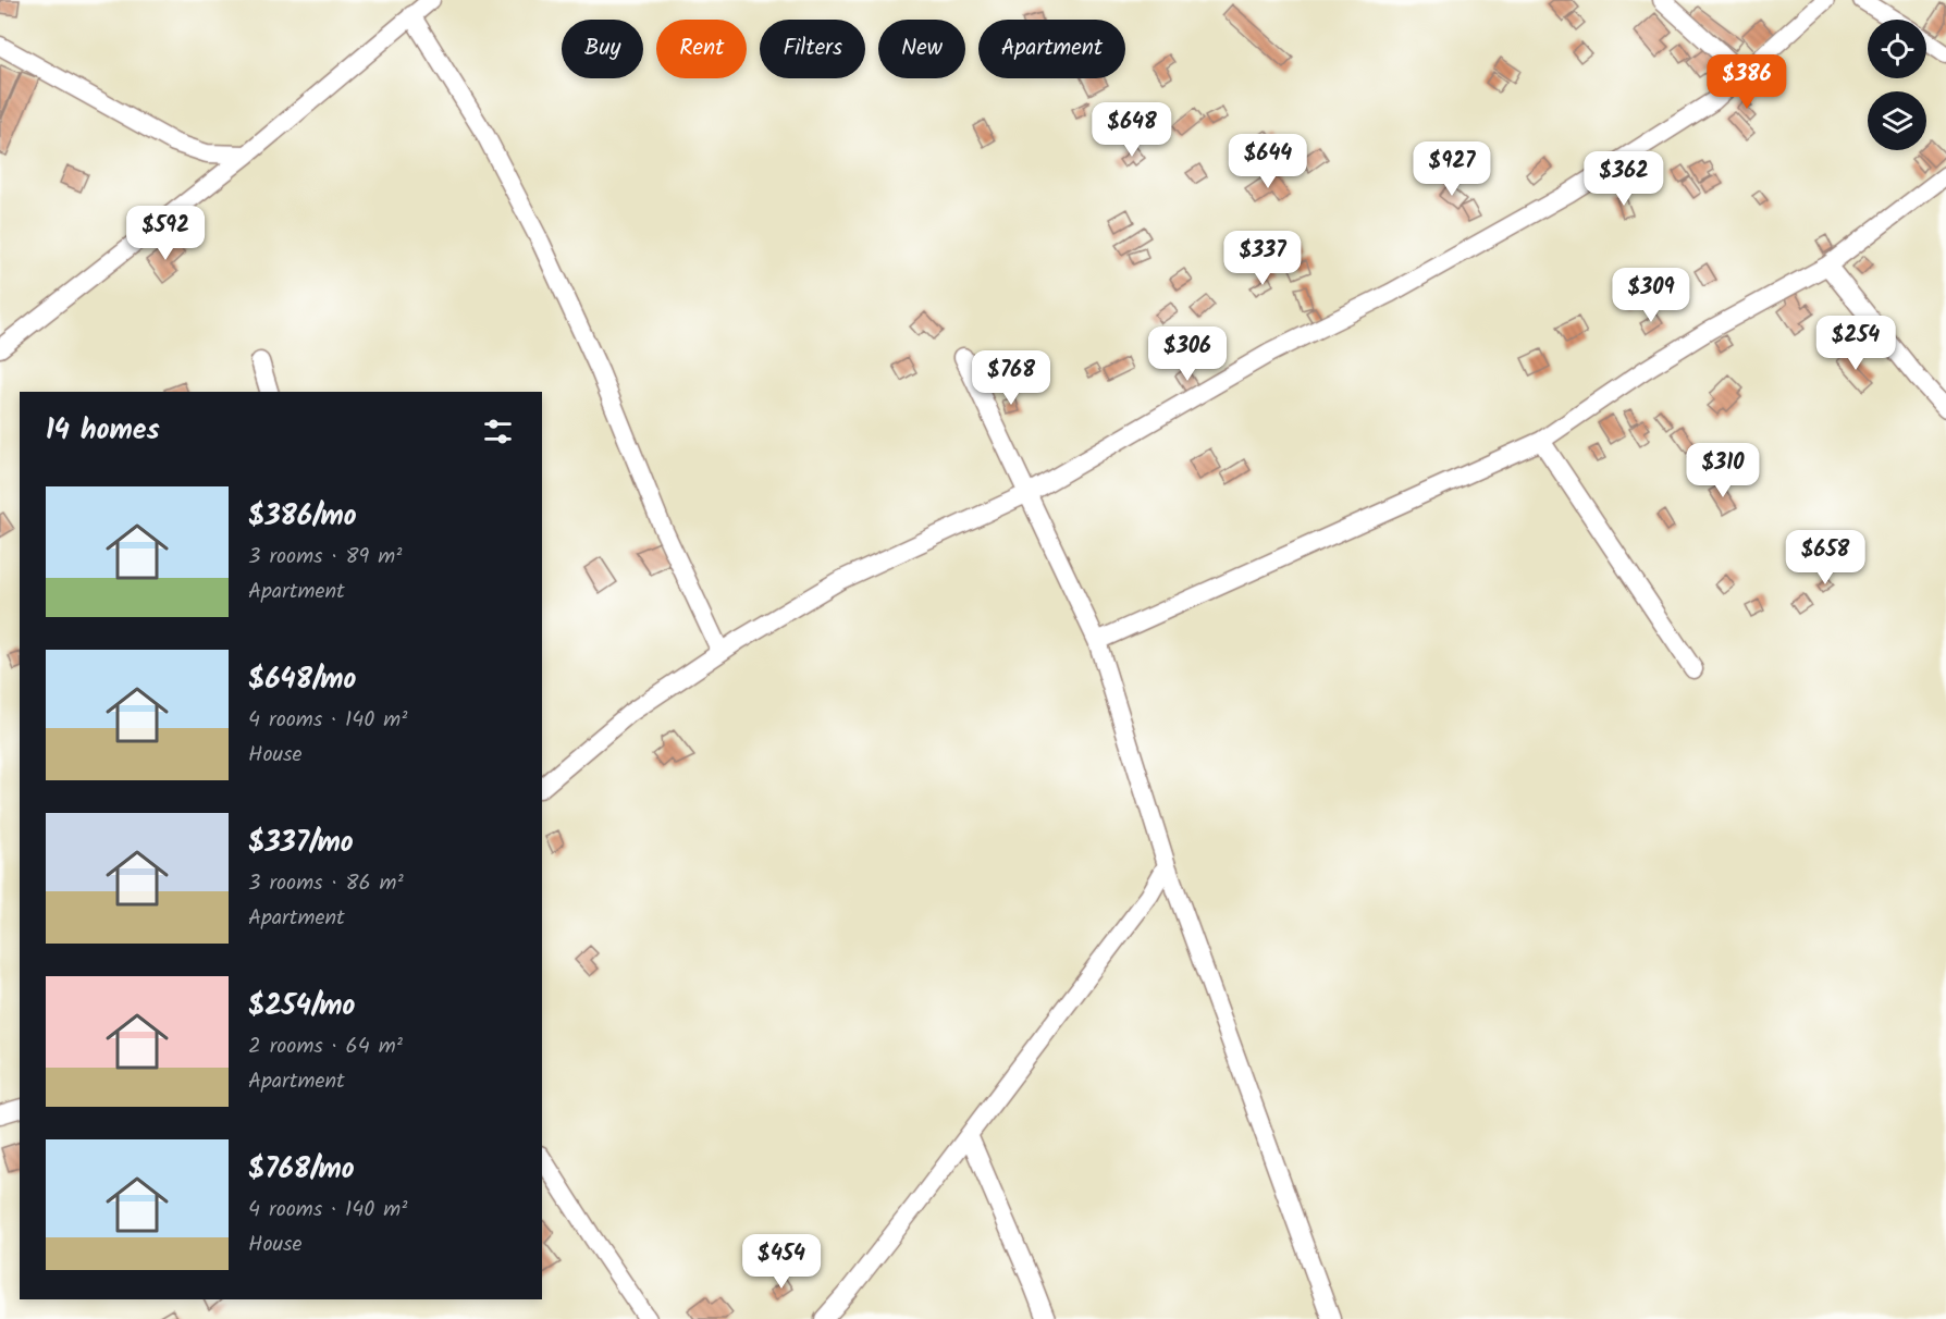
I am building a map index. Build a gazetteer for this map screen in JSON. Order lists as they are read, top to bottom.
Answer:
{
  "page": {
    "chip": [
      "Buy",
      "Rent",
      "Filters",
      "New",
      "Apartment"
    ],
    "price": [
      "$386",
      "$648",
      "$644",
      "$927",
      "$362",
      "$592",
      "$337",
      "$309",
      "$254",
      "$306",
      "$768",
      "$310",
      "$658",
      "$454"
    ],
    "heading": "14 homes",
    "list": [
      {
        "name": "$386/mo",
        "note": "3 rooms · 89 m² · Apartment"
      },
      {
        "name": "$648/mo",
        "note": "4 rooms · 140 m² · House"
      },
      {
        "name": "$337/mo",
        "note": "3 rooms · 86 m² · Apartment"
      },
      {
        "name": "$254/mo",
        "note": "2 rooms · 64 m² · Apartment"
      },
      {
        "name": "$768/mo",
        "note": "4 rooms · 140 m² · House"
      }
    ]
  }
}
